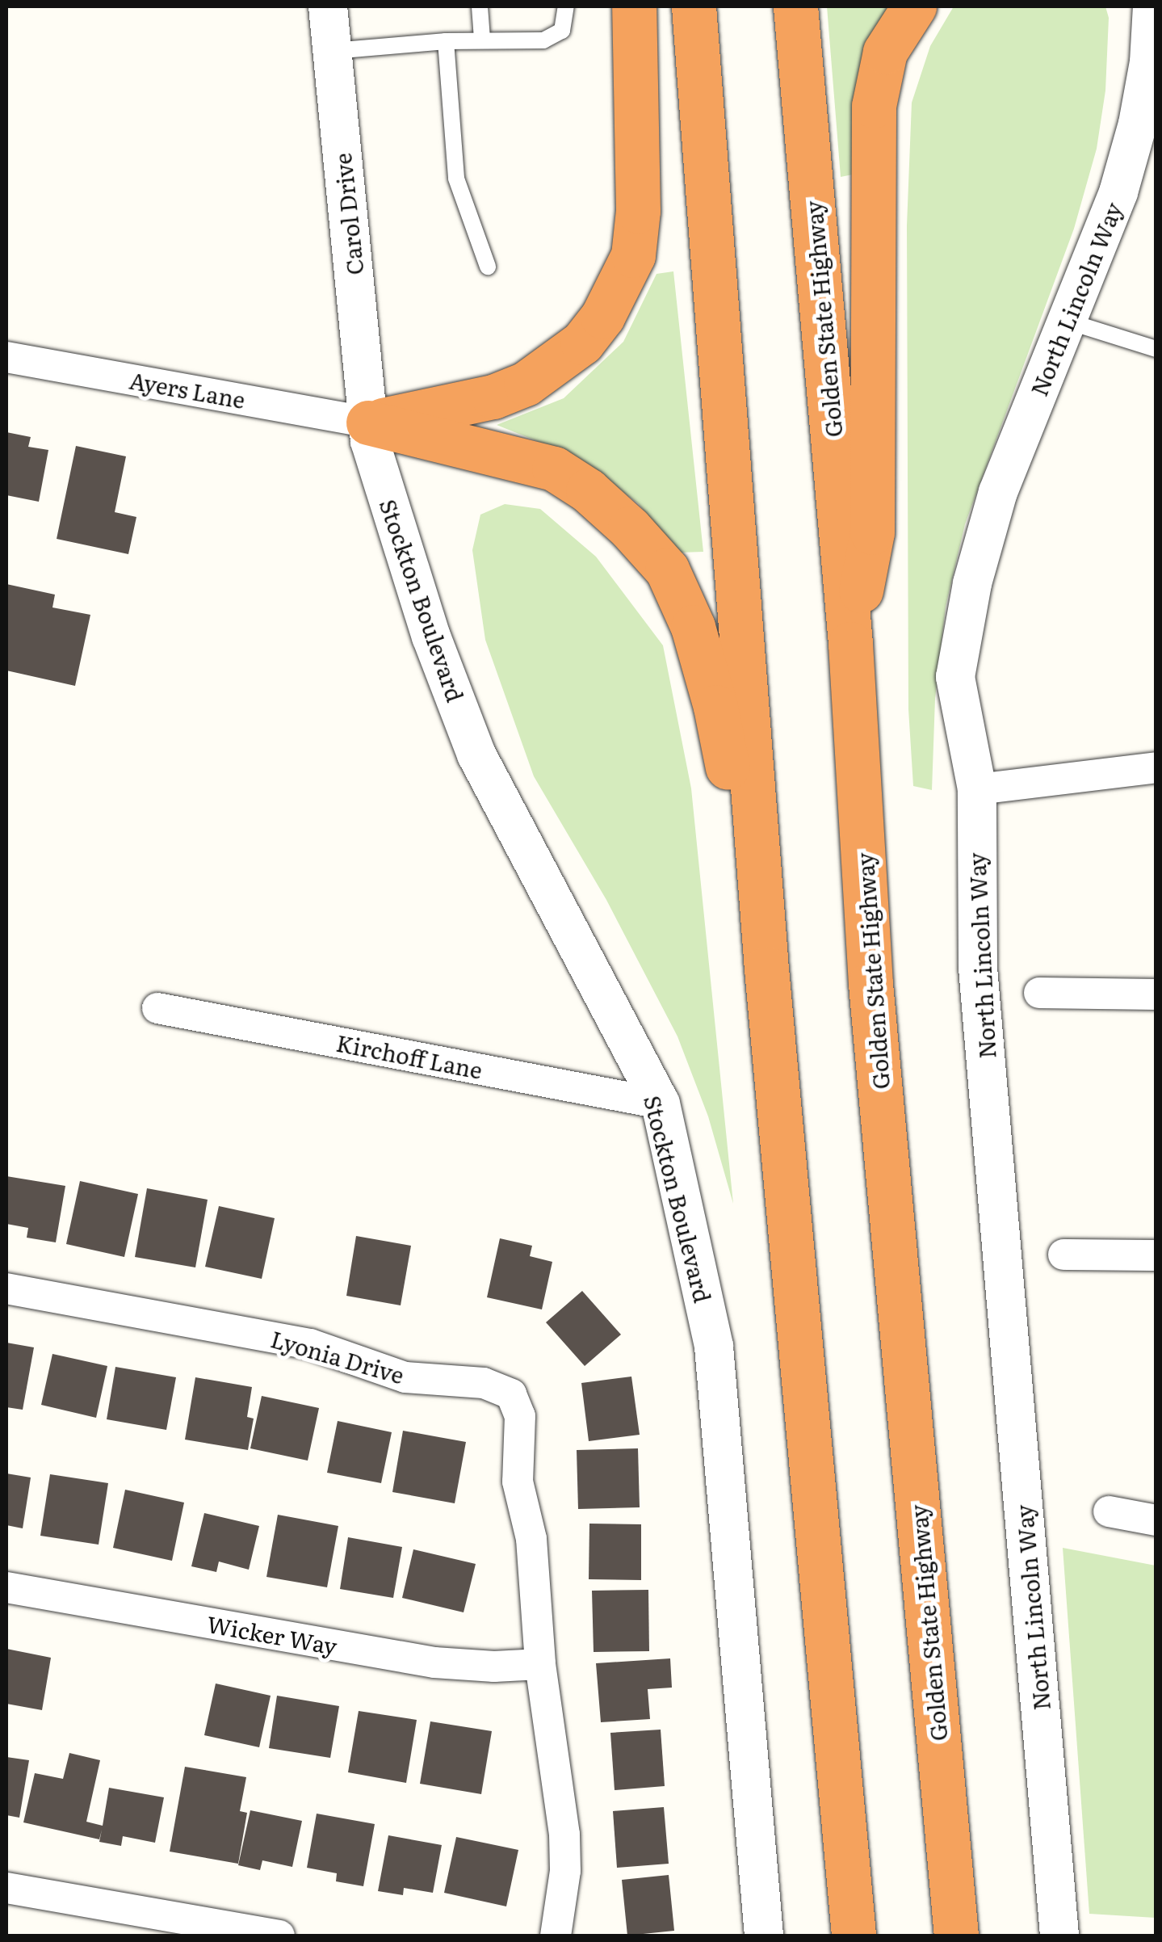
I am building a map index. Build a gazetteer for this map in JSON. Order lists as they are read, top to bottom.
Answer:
{
  "streets": {
    "highway": ["Golden State Highway"],
    "street": [
      "Carol Drive",
      "North Lincoln Way",
      "Ayers Lane",
      "Stockton Boulevard",
      "Kirchoff Lane",
      "Lyonia Drive",
      "Wicker Way"
    ]
  },
  "crossings": [
    ["Carol Drive", "Ayers Lane"],
    ["Carol Drive", "Stockton Boulevard"],
    ["Ayers Lane", "Stockton Boulevard"],
    ["Stockton Boulevard", "Kirchoff Lane"],
    ["Lyonia Drive", "Wicker Way"]
  ]
}
